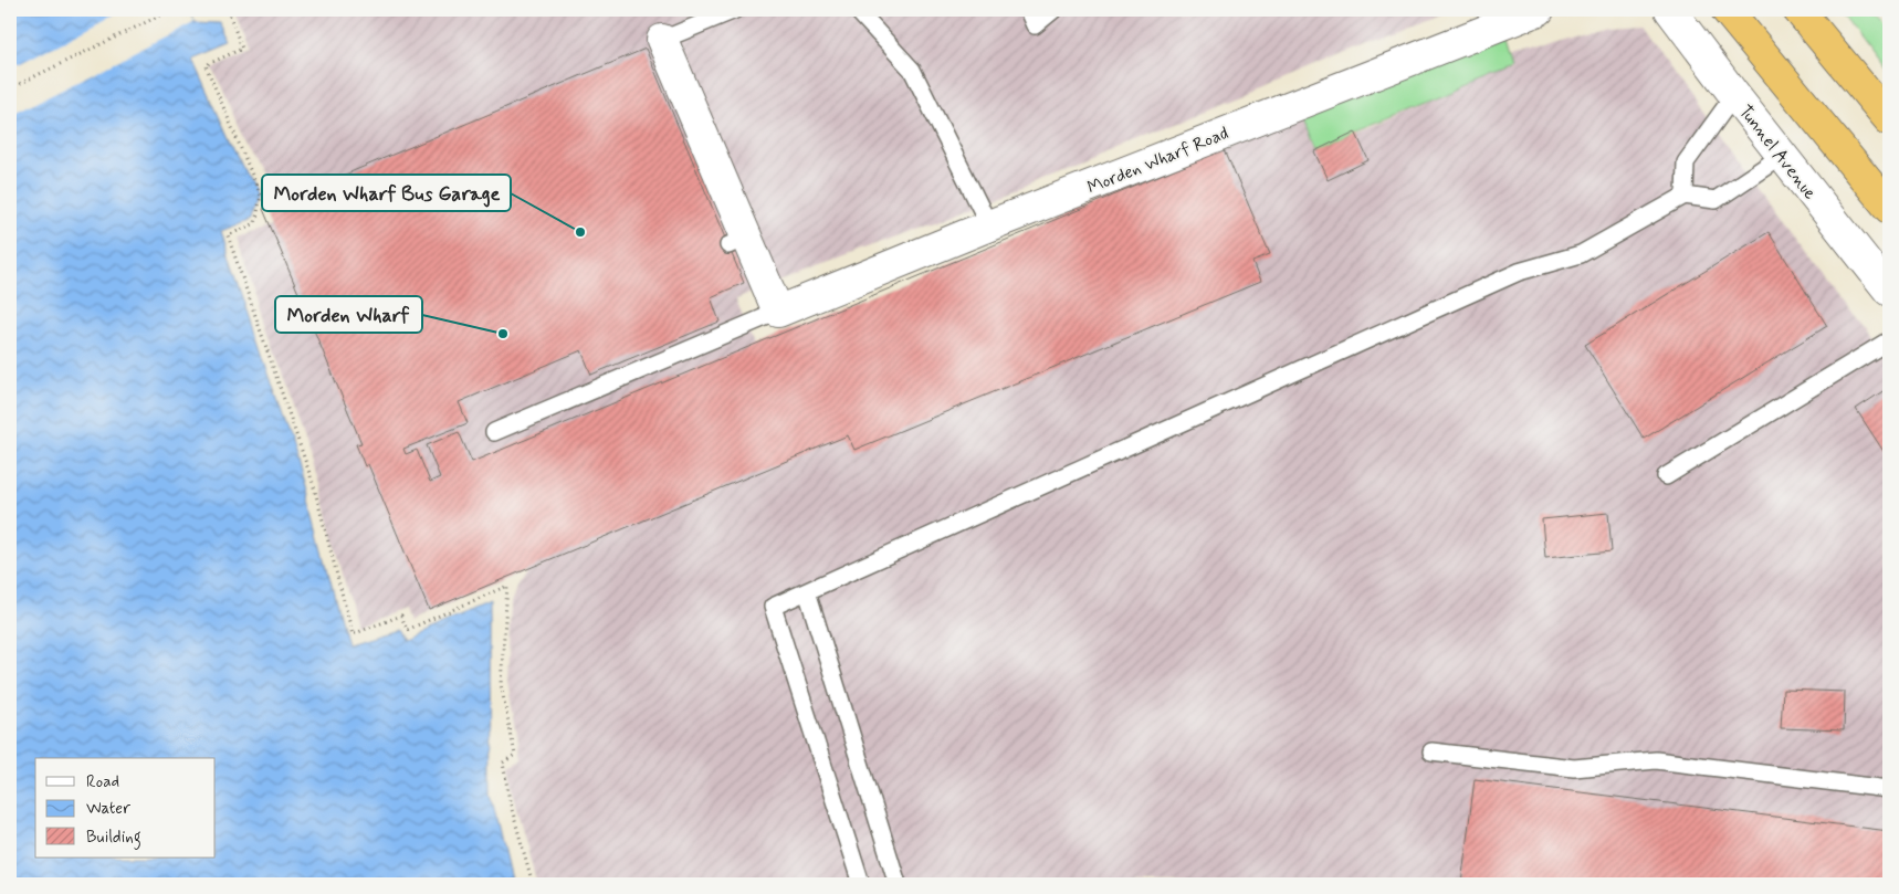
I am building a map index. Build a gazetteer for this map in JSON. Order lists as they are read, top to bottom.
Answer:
{
  "streets": {
    "street": ["Tunnel Avenue", "Morden Wharf Road"]
  },
  "places": ["Morden Wharf Bus Garage", "Morden Wharf"],
  "legend": ["Road", "Water", "Building"]
}
